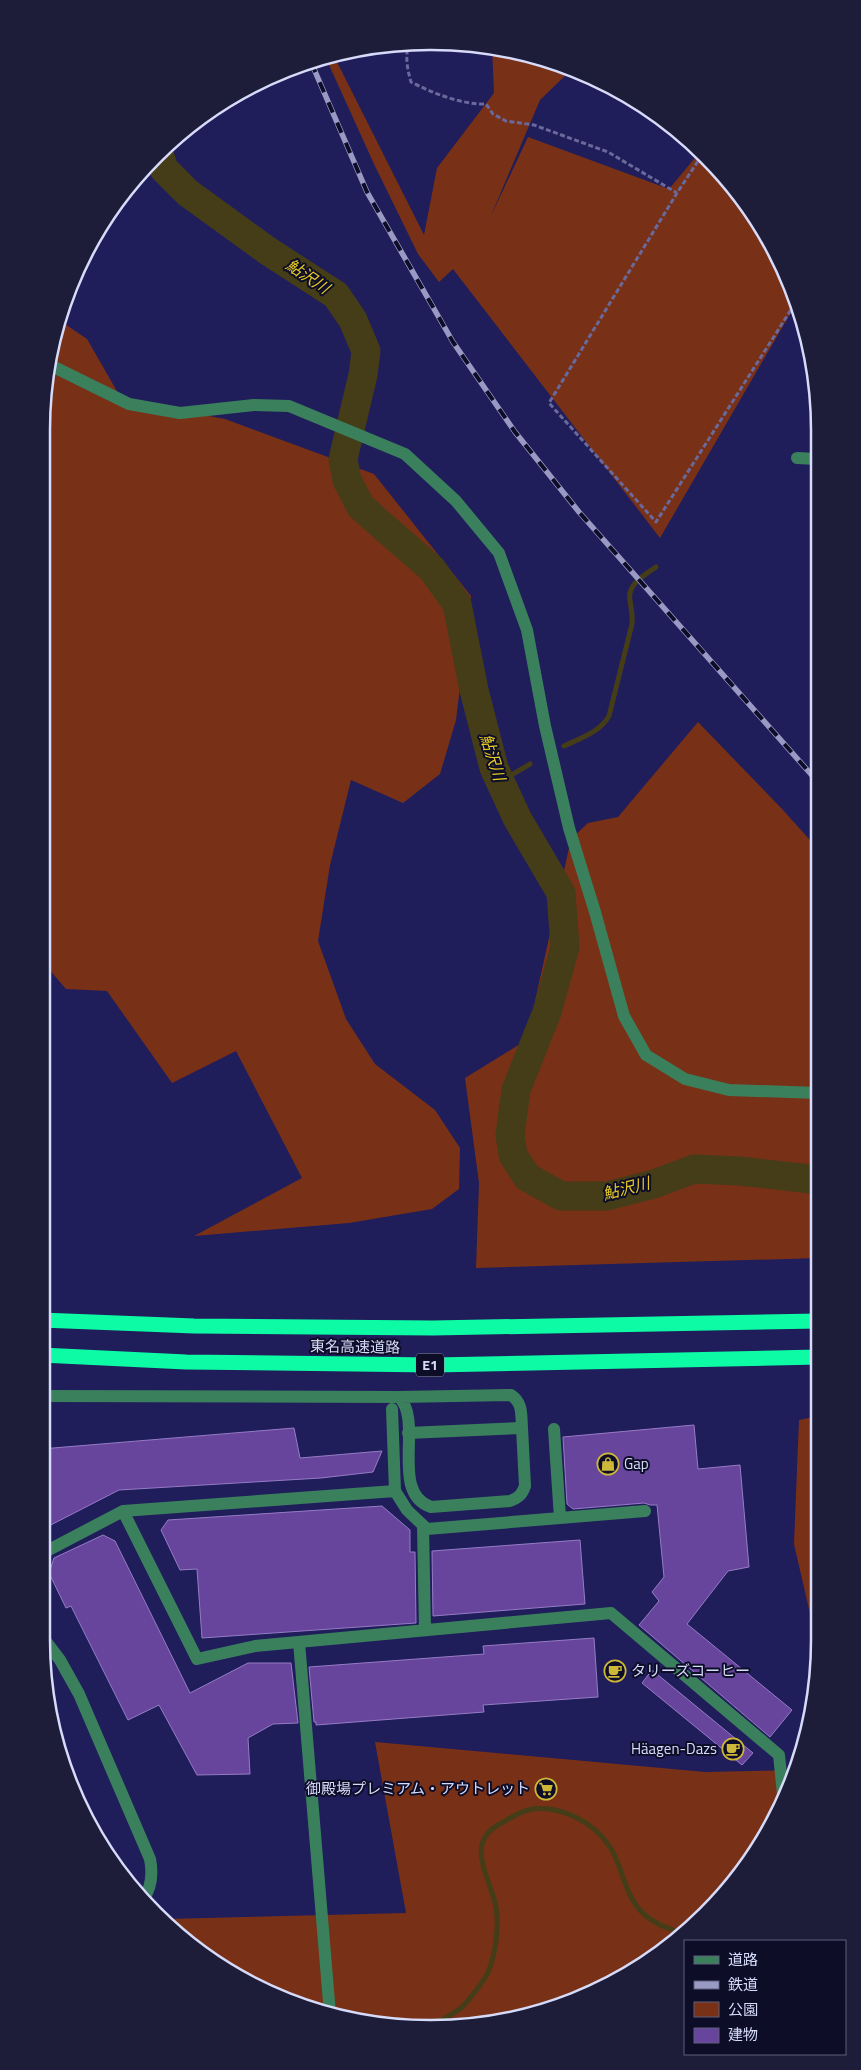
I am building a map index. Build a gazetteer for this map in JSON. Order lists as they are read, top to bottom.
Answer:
{
  "streets": {
    "highway": ["東名高速道路", "E1"]
  },
  "water": ["鮎沢川"],
  "places": {
    "shop": ["Gap"],
    "cafe": ["タリーズコーヒー", "Häagen-Dazs"],
    "supermarket": ["御殿場プレミアム・アウトレット"]
  },
  "legend": [
    "道路",
    "鉄道",
    "公園",
    "建物"
  ]
}
